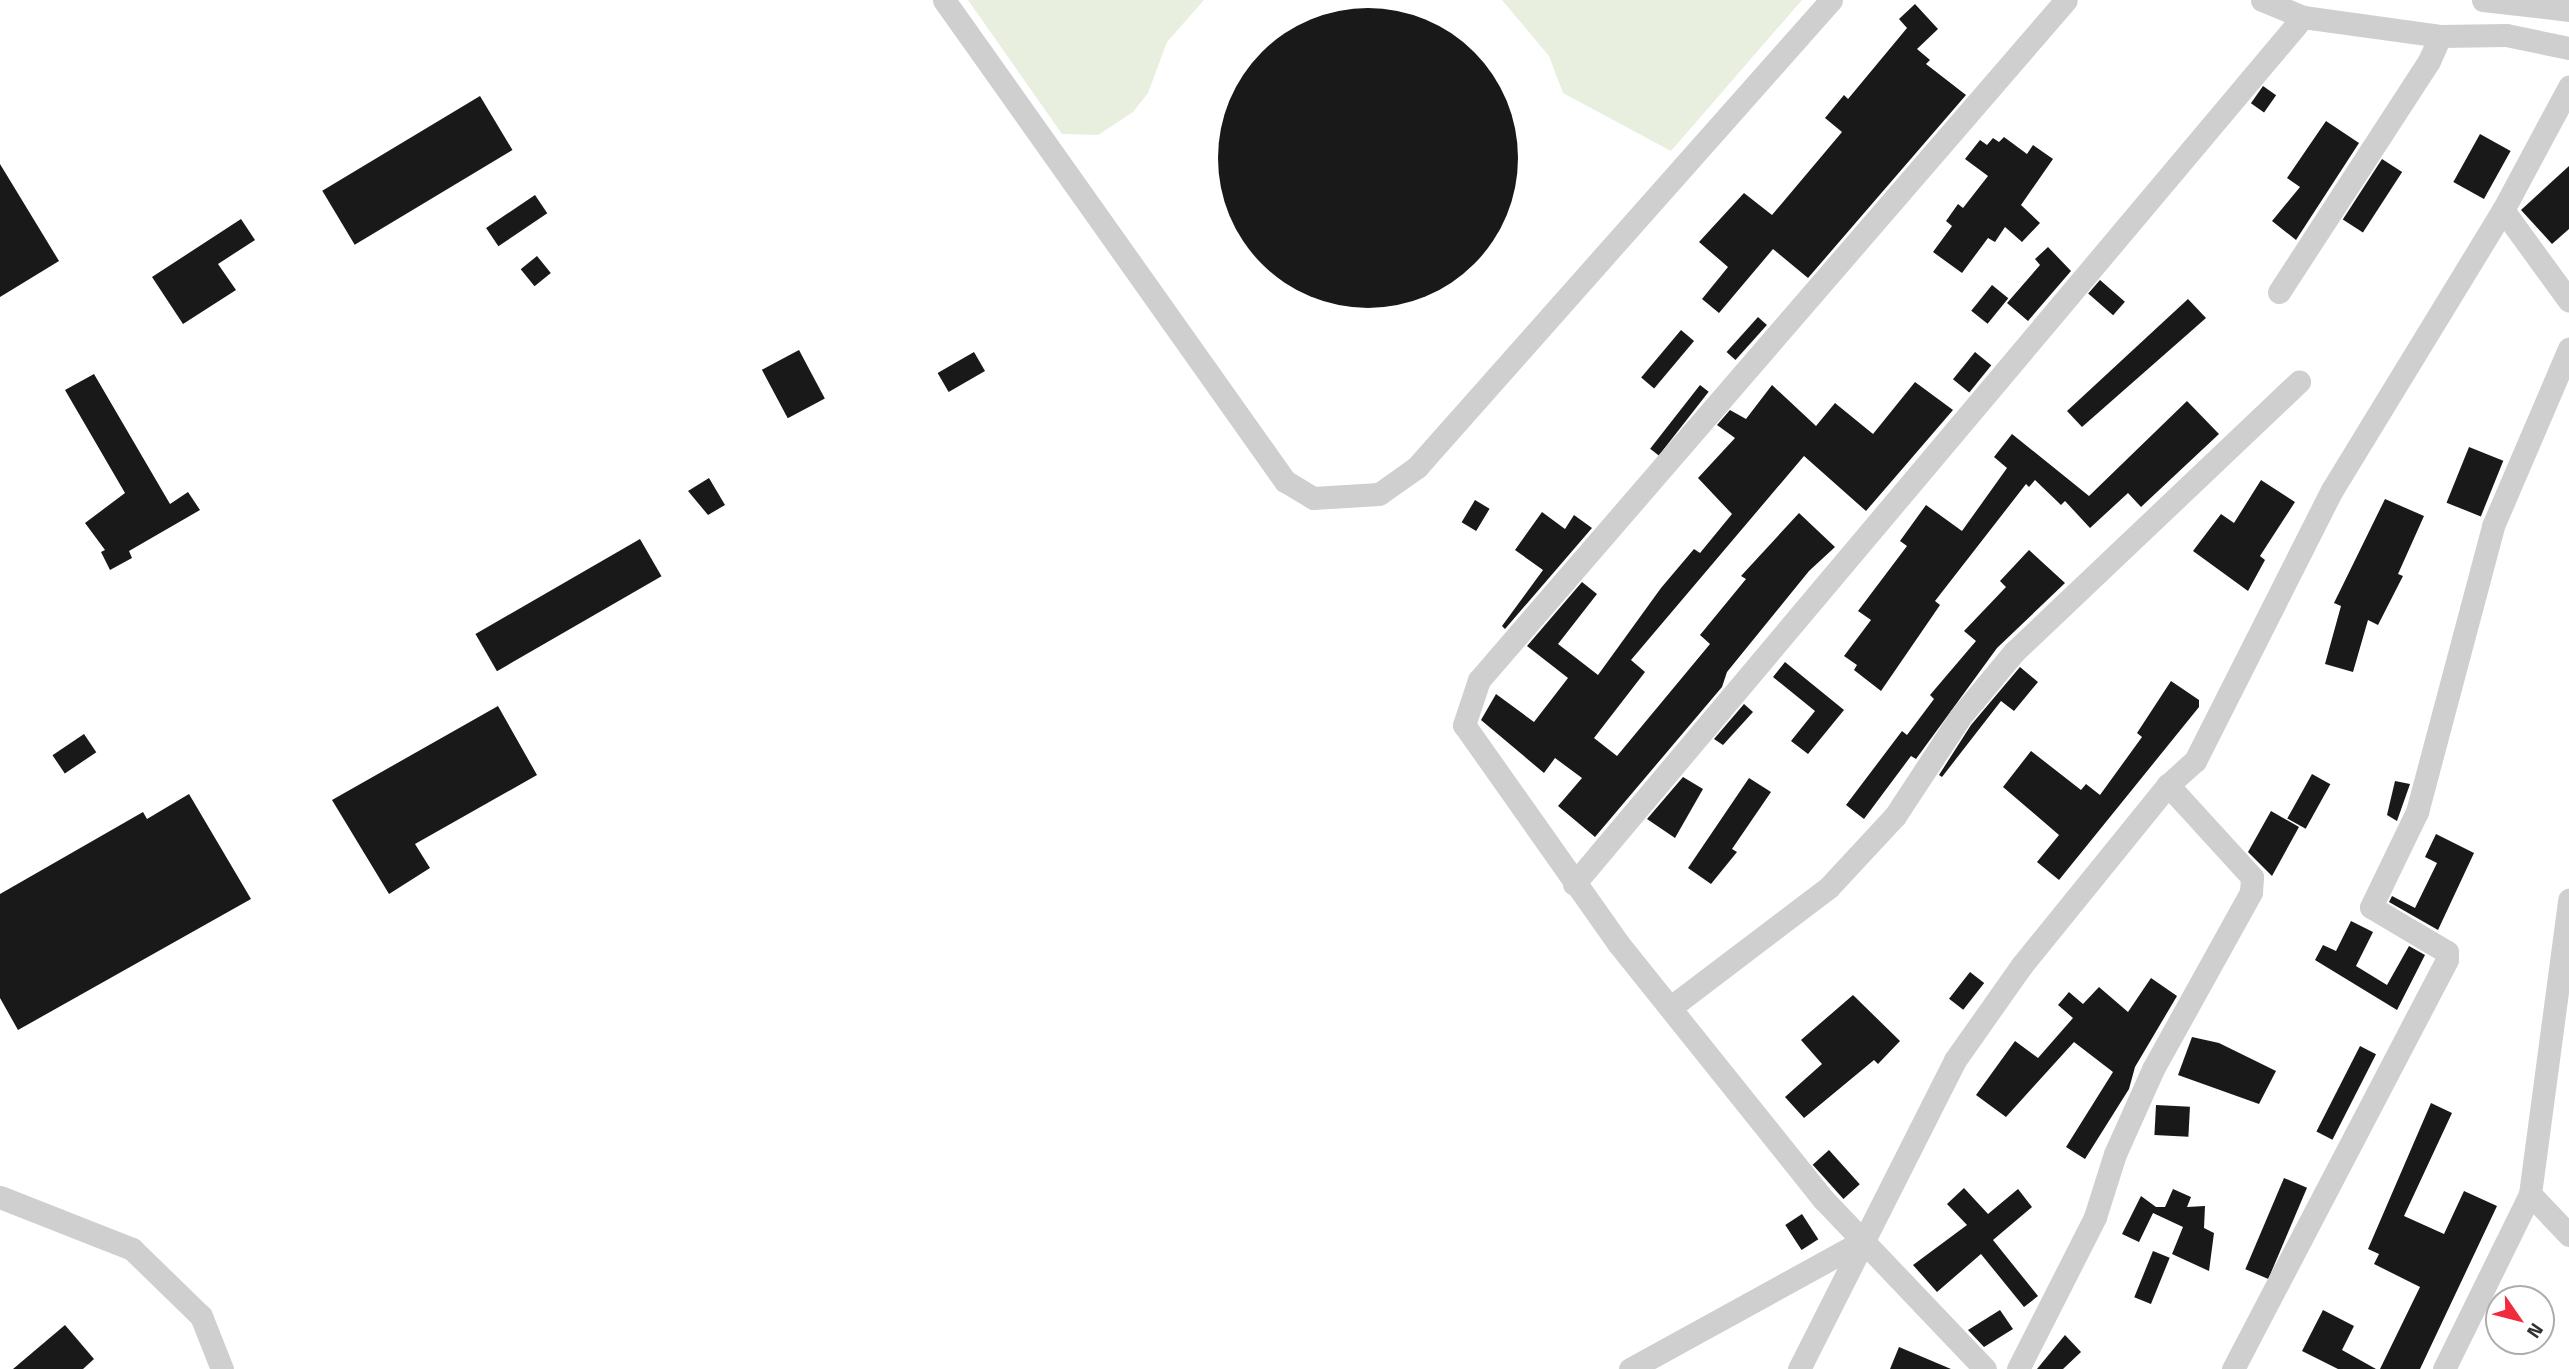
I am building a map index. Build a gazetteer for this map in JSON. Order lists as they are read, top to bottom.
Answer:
{
  "north": "bottom right"
}
